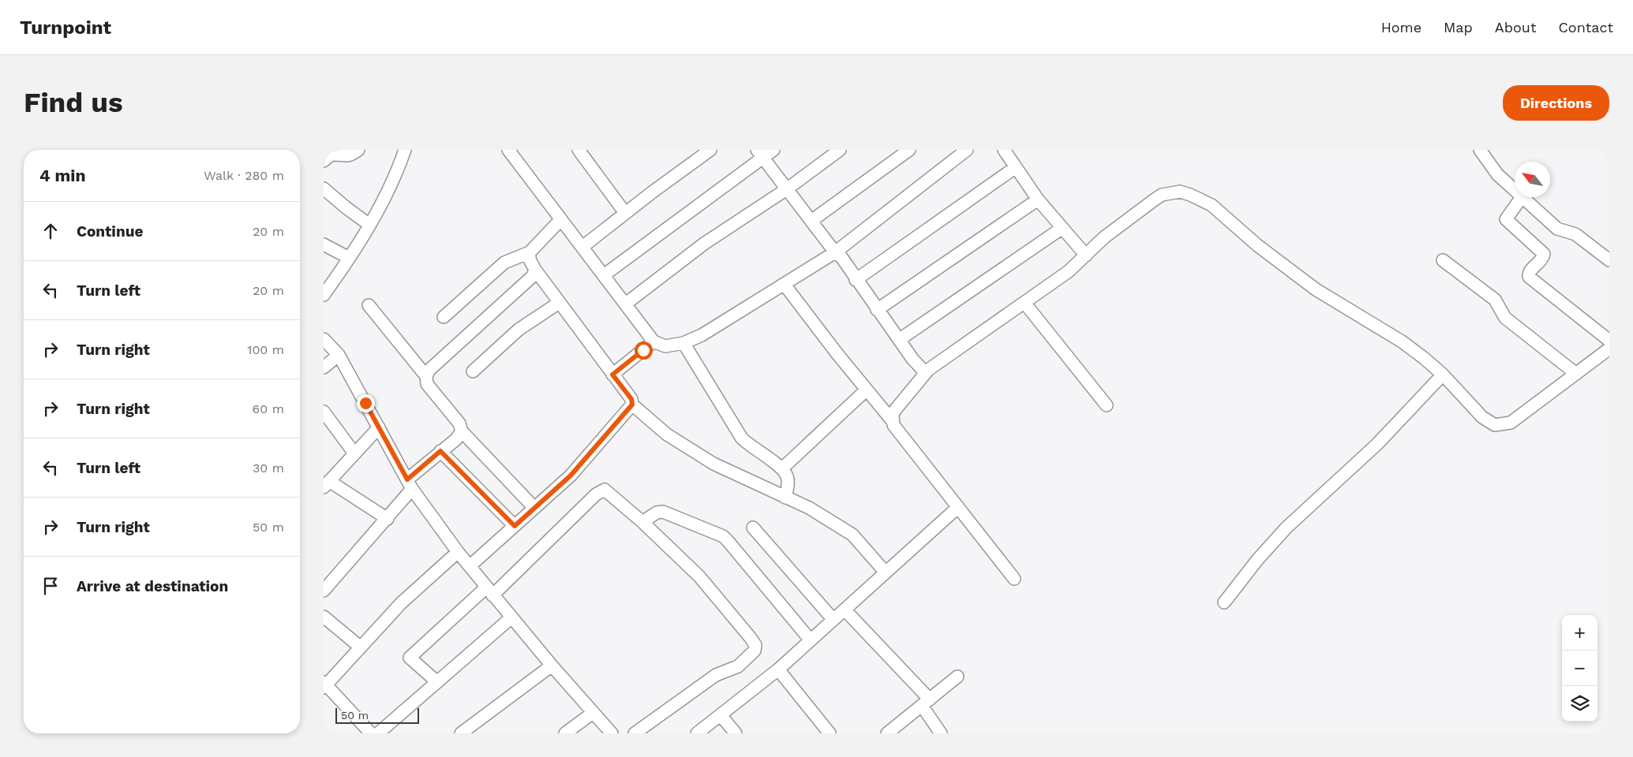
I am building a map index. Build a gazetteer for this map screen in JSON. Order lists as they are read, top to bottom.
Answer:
{
  "scale_bar": "50 m",
  "north": "top left",
  "page": {
    "header": "Turnpoint",
    "nav": [
      "Home",
      "Map",
      "About",
      "Contact"
    ],
    "buttons": "Directions",
    "title": "Find us",
    "heading": ["4 min", "Walk · 280 m"],
    "list": [
      ["Continue", "20 m"],
      ["Turn left", "20 m"],
      ["Turn right", "100 m"],
      ["Turn right", "60 m"],
      ["Turn left", "30 m"],
      ["Turn right", "50 m"],
      "Arrive at destination"
    ],
    "map_buttons": ["+", "−"],
    "scale": "50 m"
  }
}
